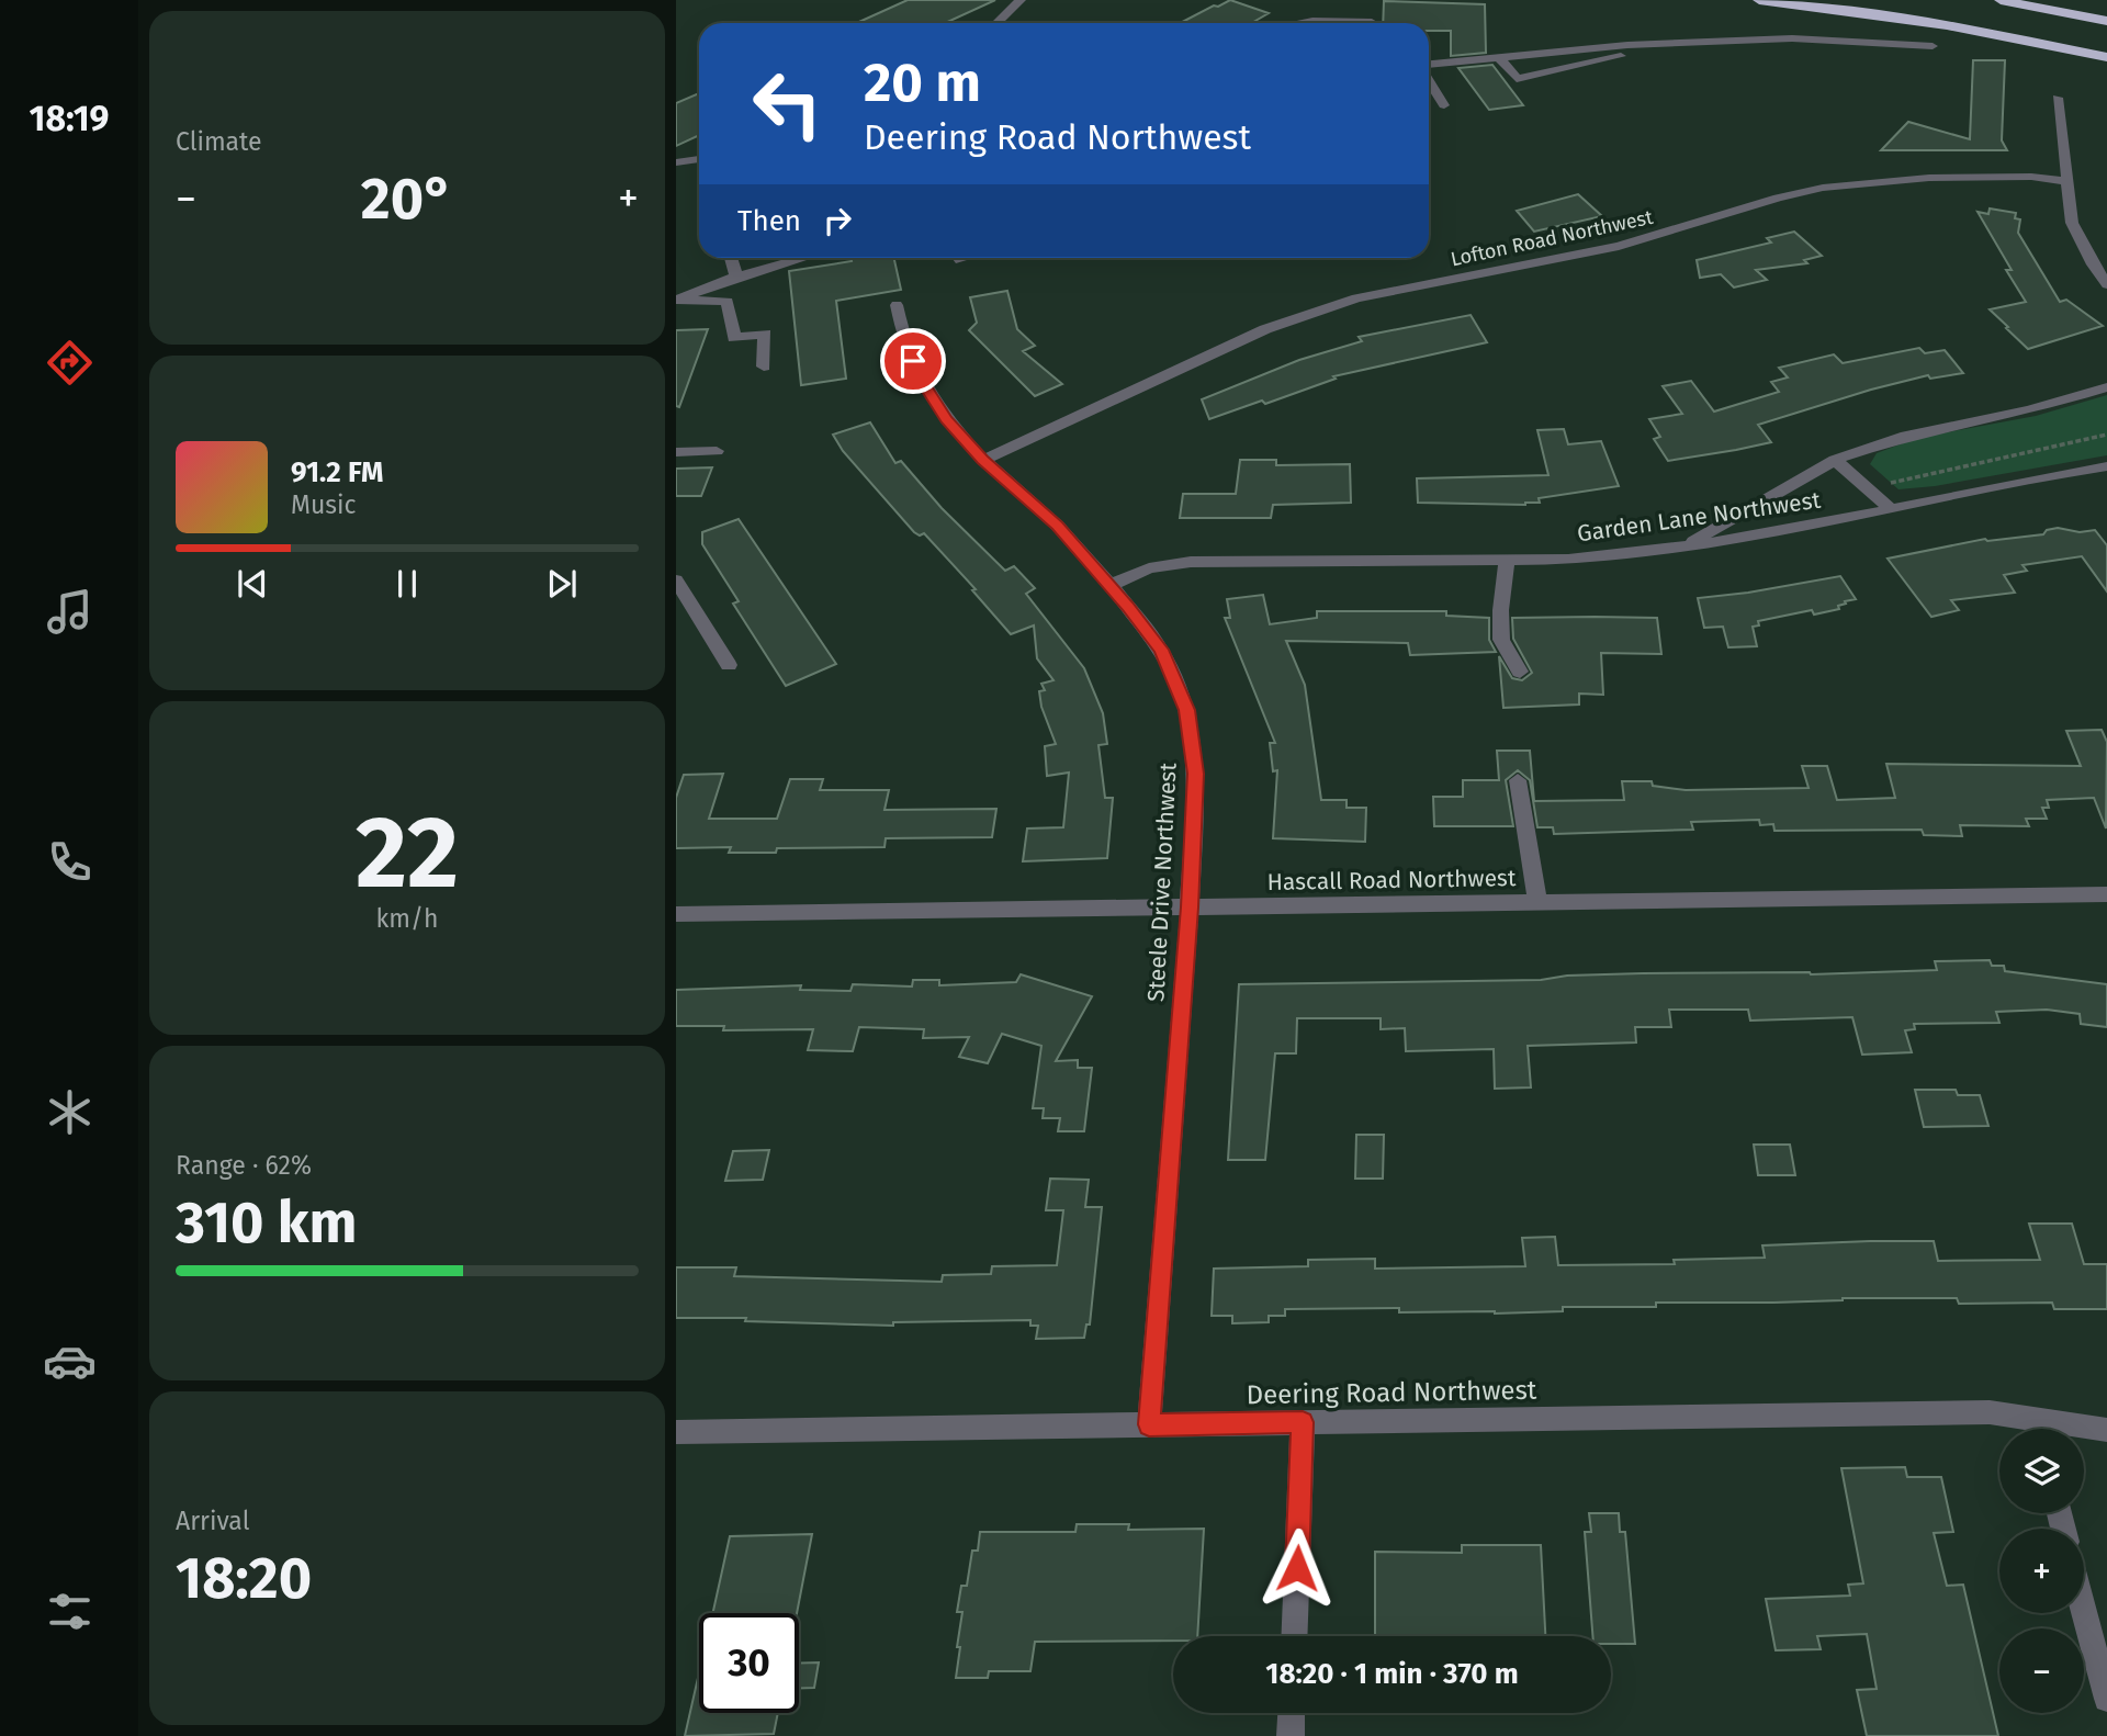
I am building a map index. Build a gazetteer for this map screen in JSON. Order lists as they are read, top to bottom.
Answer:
{
  "streets": {
    "street": [
      "Lofton Road Northwest",
      "Garden Lane Northwest",
      "Hascall Road Northwest",
      "Steele Drive Northwest",
      "Deering Road Northwest"
    ]
  },
  "crossings": [
    ["Lofton Road Northwest", "Steele Drive Northwest"],
    ["Garden Lane Northwest", "Steele Drive Northwest"],
    ["Hascall Road Northwest", "Steele Drive Northwest"],
    ["Steele Drive Northwest", "Deering Road Northwest"]
  ],
  "page": {
    "tabs": "18:19",
    "tile": [
      "Climate",
      ["22", "km/h"],
      ["Range · 62%", "310 km"],
      ["Arrival", "18:20"]
    ],
    "turn": ["20 m", "Deering Road Northwest"],
    "heat": ["−", "20°", "+"],
    "then": "Then",
    "song": ["91.2 FM", "Music"],
    "map_buttons": ["+", "−"],
    "limit": "30",
    "trip": "18:20 · 1 min · 370 m"
  }
}
